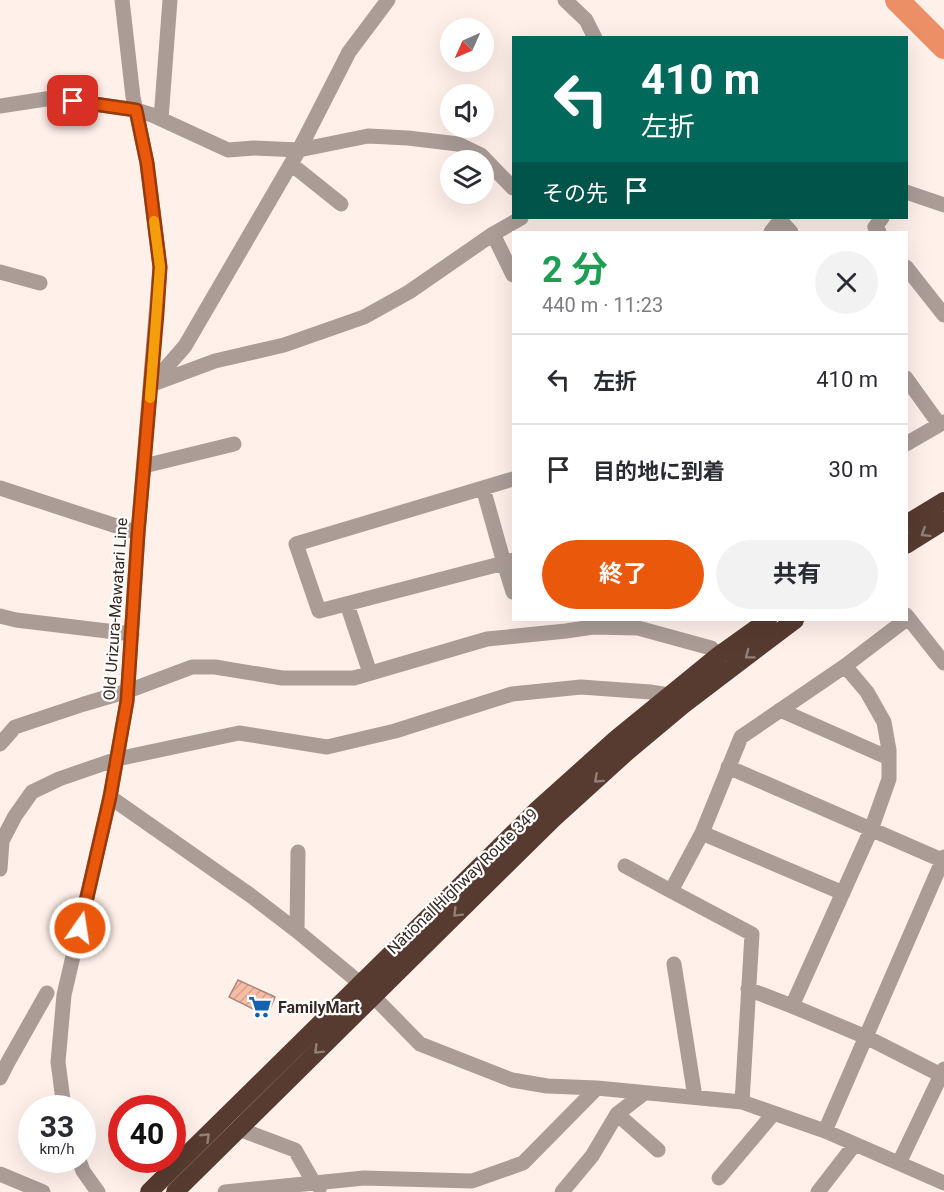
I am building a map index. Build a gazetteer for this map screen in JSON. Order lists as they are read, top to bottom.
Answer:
{
  "streets": {
    "highway": ["National Highway Route 349"],
    "street": ["Old Urizura-Mawatari Line"]
  },
  "places": {
    "supermarket": ["FamilyMart"]
  },
  "north": "bottom left",
  "page": {
    "turn": ["410 m", "左折"],
    "then": "その先",
    "heading": ["2 分", "440 m · 11:23"],
    "list": [
      {
        "name": "左折",
        "value": "410 m"
      },
      {
        "name": "目的地に到着",
        "value": "30 m"
      }
    ],
    "buttons": ["終了", "共有"],
    "speed": "33 km/h",
    "limit": "40"
  }
}
